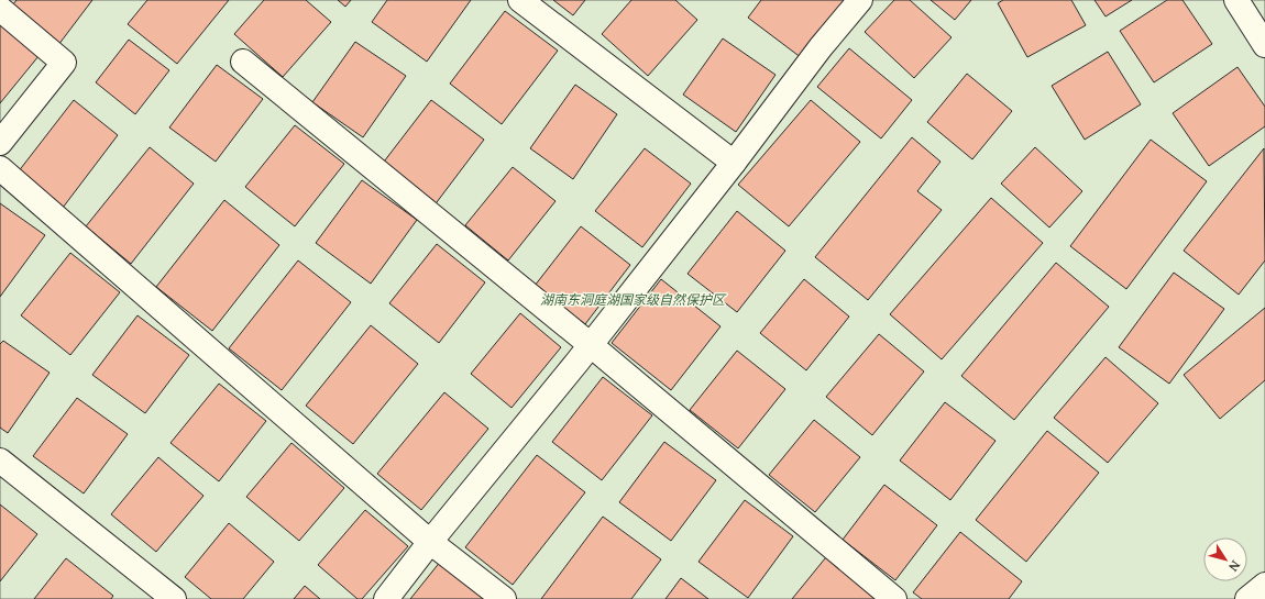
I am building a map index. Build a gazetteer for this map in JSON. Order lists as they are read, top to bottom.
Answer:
{
  "parks": ["湖南东洞庭湖国家级自然保护区"],
  "north": "bottom right"
}
